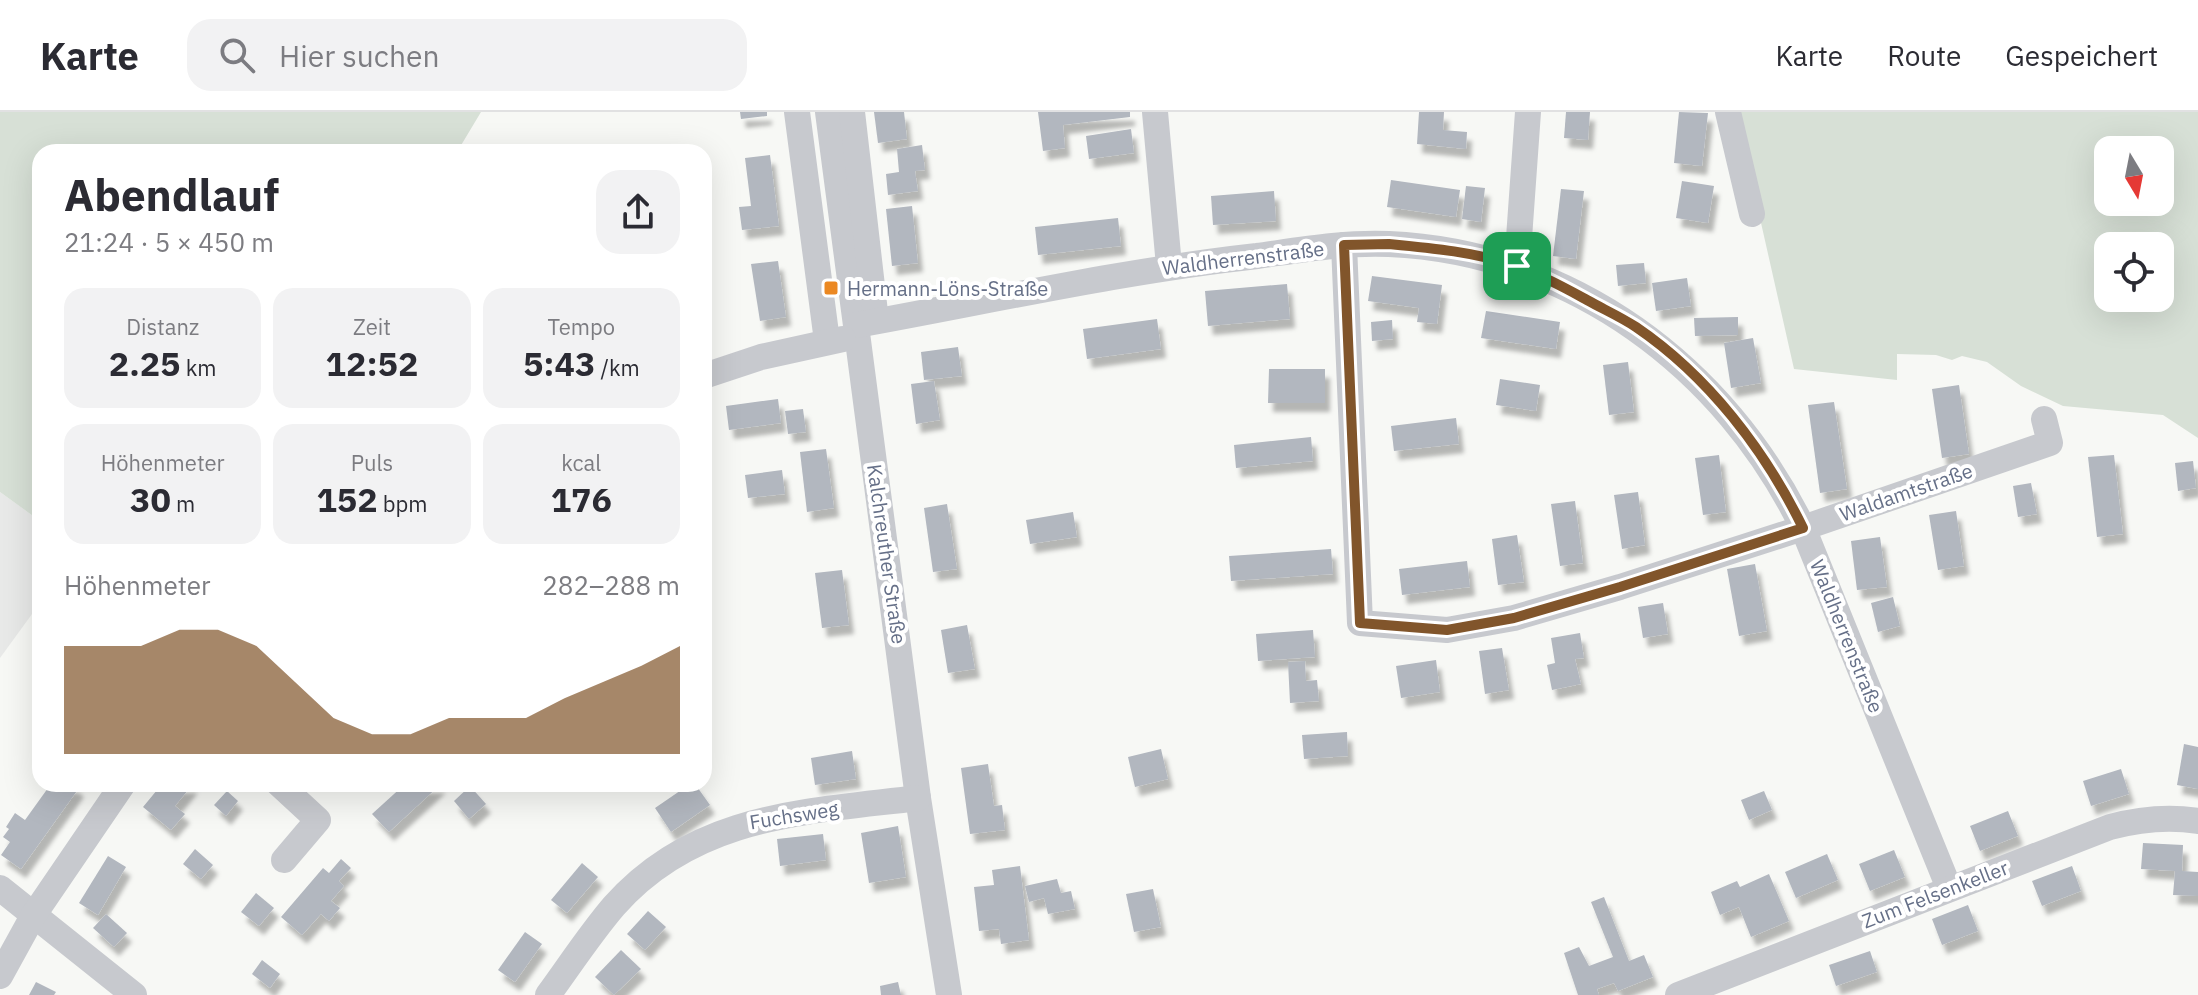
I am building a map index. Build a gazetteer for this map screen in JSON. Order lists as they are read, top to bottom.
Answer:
{
  "streets": {
    "street": [
      "Waldherrenstraße",
      "Waldamtstraße",
      "Kalchreuther Straße",
      "Fuchsweg",
      "Zum Felsenkeller"
    ]
  },
  "crossings": [
    ["Waldherrenstraße", "Waldamtstraße"],
    ["Waldherrenstraße", "Kalchreuther Straße"],
    ["Waldherrenstraße", "Zum Felsenkeller"],
    ["Kalchreuther Straße", "Fuchsweg"]
  ],
  "places": {
    "transit": ["Hermann-Löns-Straße"]
  },
  "north": "bottom",
  "page": {
    "header": "Karte",
    "search": "Hier suchen",
    "nav": ["Karte", "Route", "Gespeichert"],
    "heading": ["Abendlauf", "21:24 · 5 × 450 m"],
    "stats": [
      ["Distanz", "2.25 km"],
      ["Zeit", "12:52"],
      ["Tempo", "5:43 /km"],
      ["Höhenmeter", "30 m"],
      ["Puls", "152 bpm"],
      ["kcal", "176"]
    ],
    "chart": ["Höhenmeter", "282–288 m"]
  }
}
